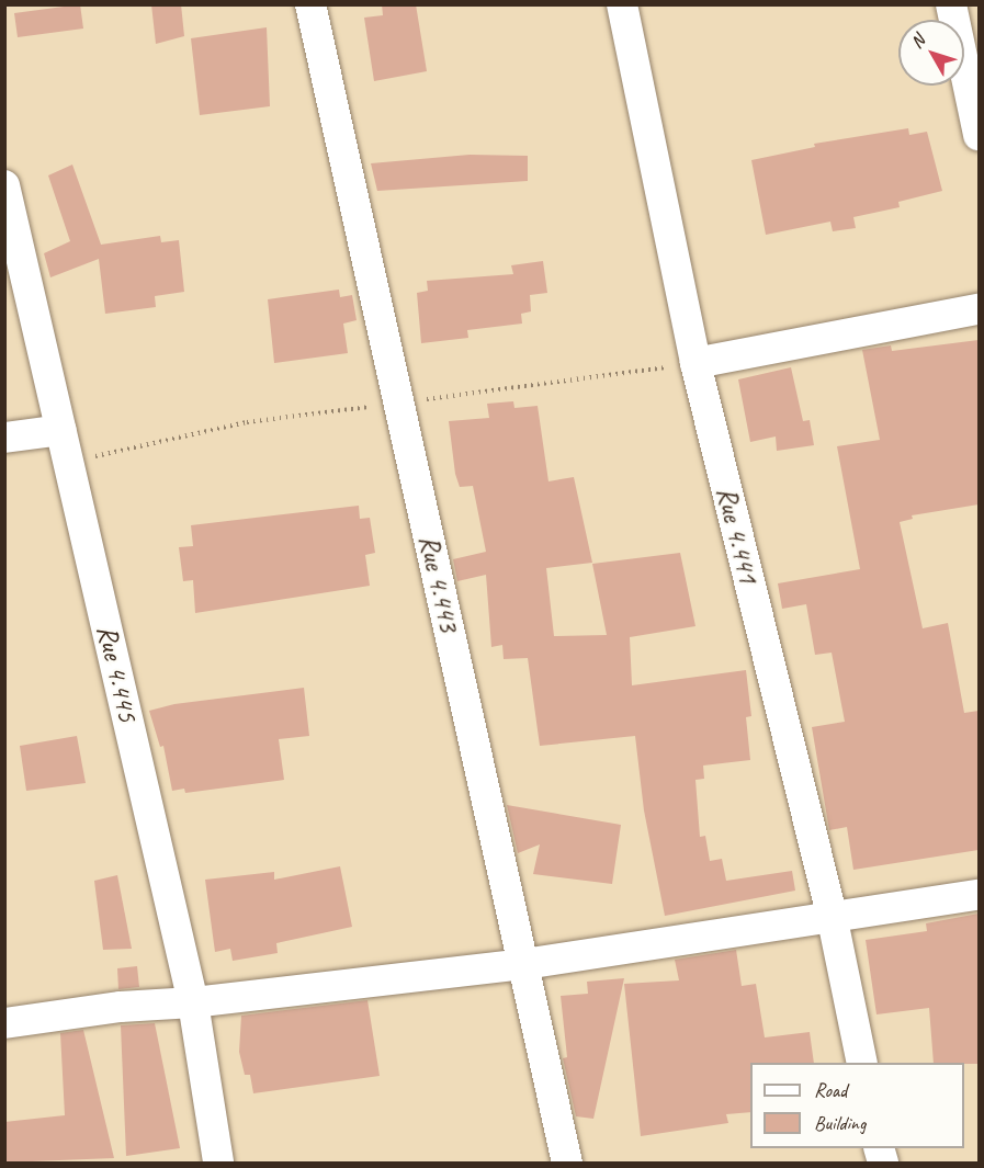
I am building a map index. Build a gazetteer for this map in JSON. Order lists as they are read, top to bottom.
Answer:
{
  "streets": {
    "street": ["Rue 4.441", "Rue 4.443", "Rue 4.445"]
  },
  "legend": ["Road", "Building"],
  "north": "top left"
}
